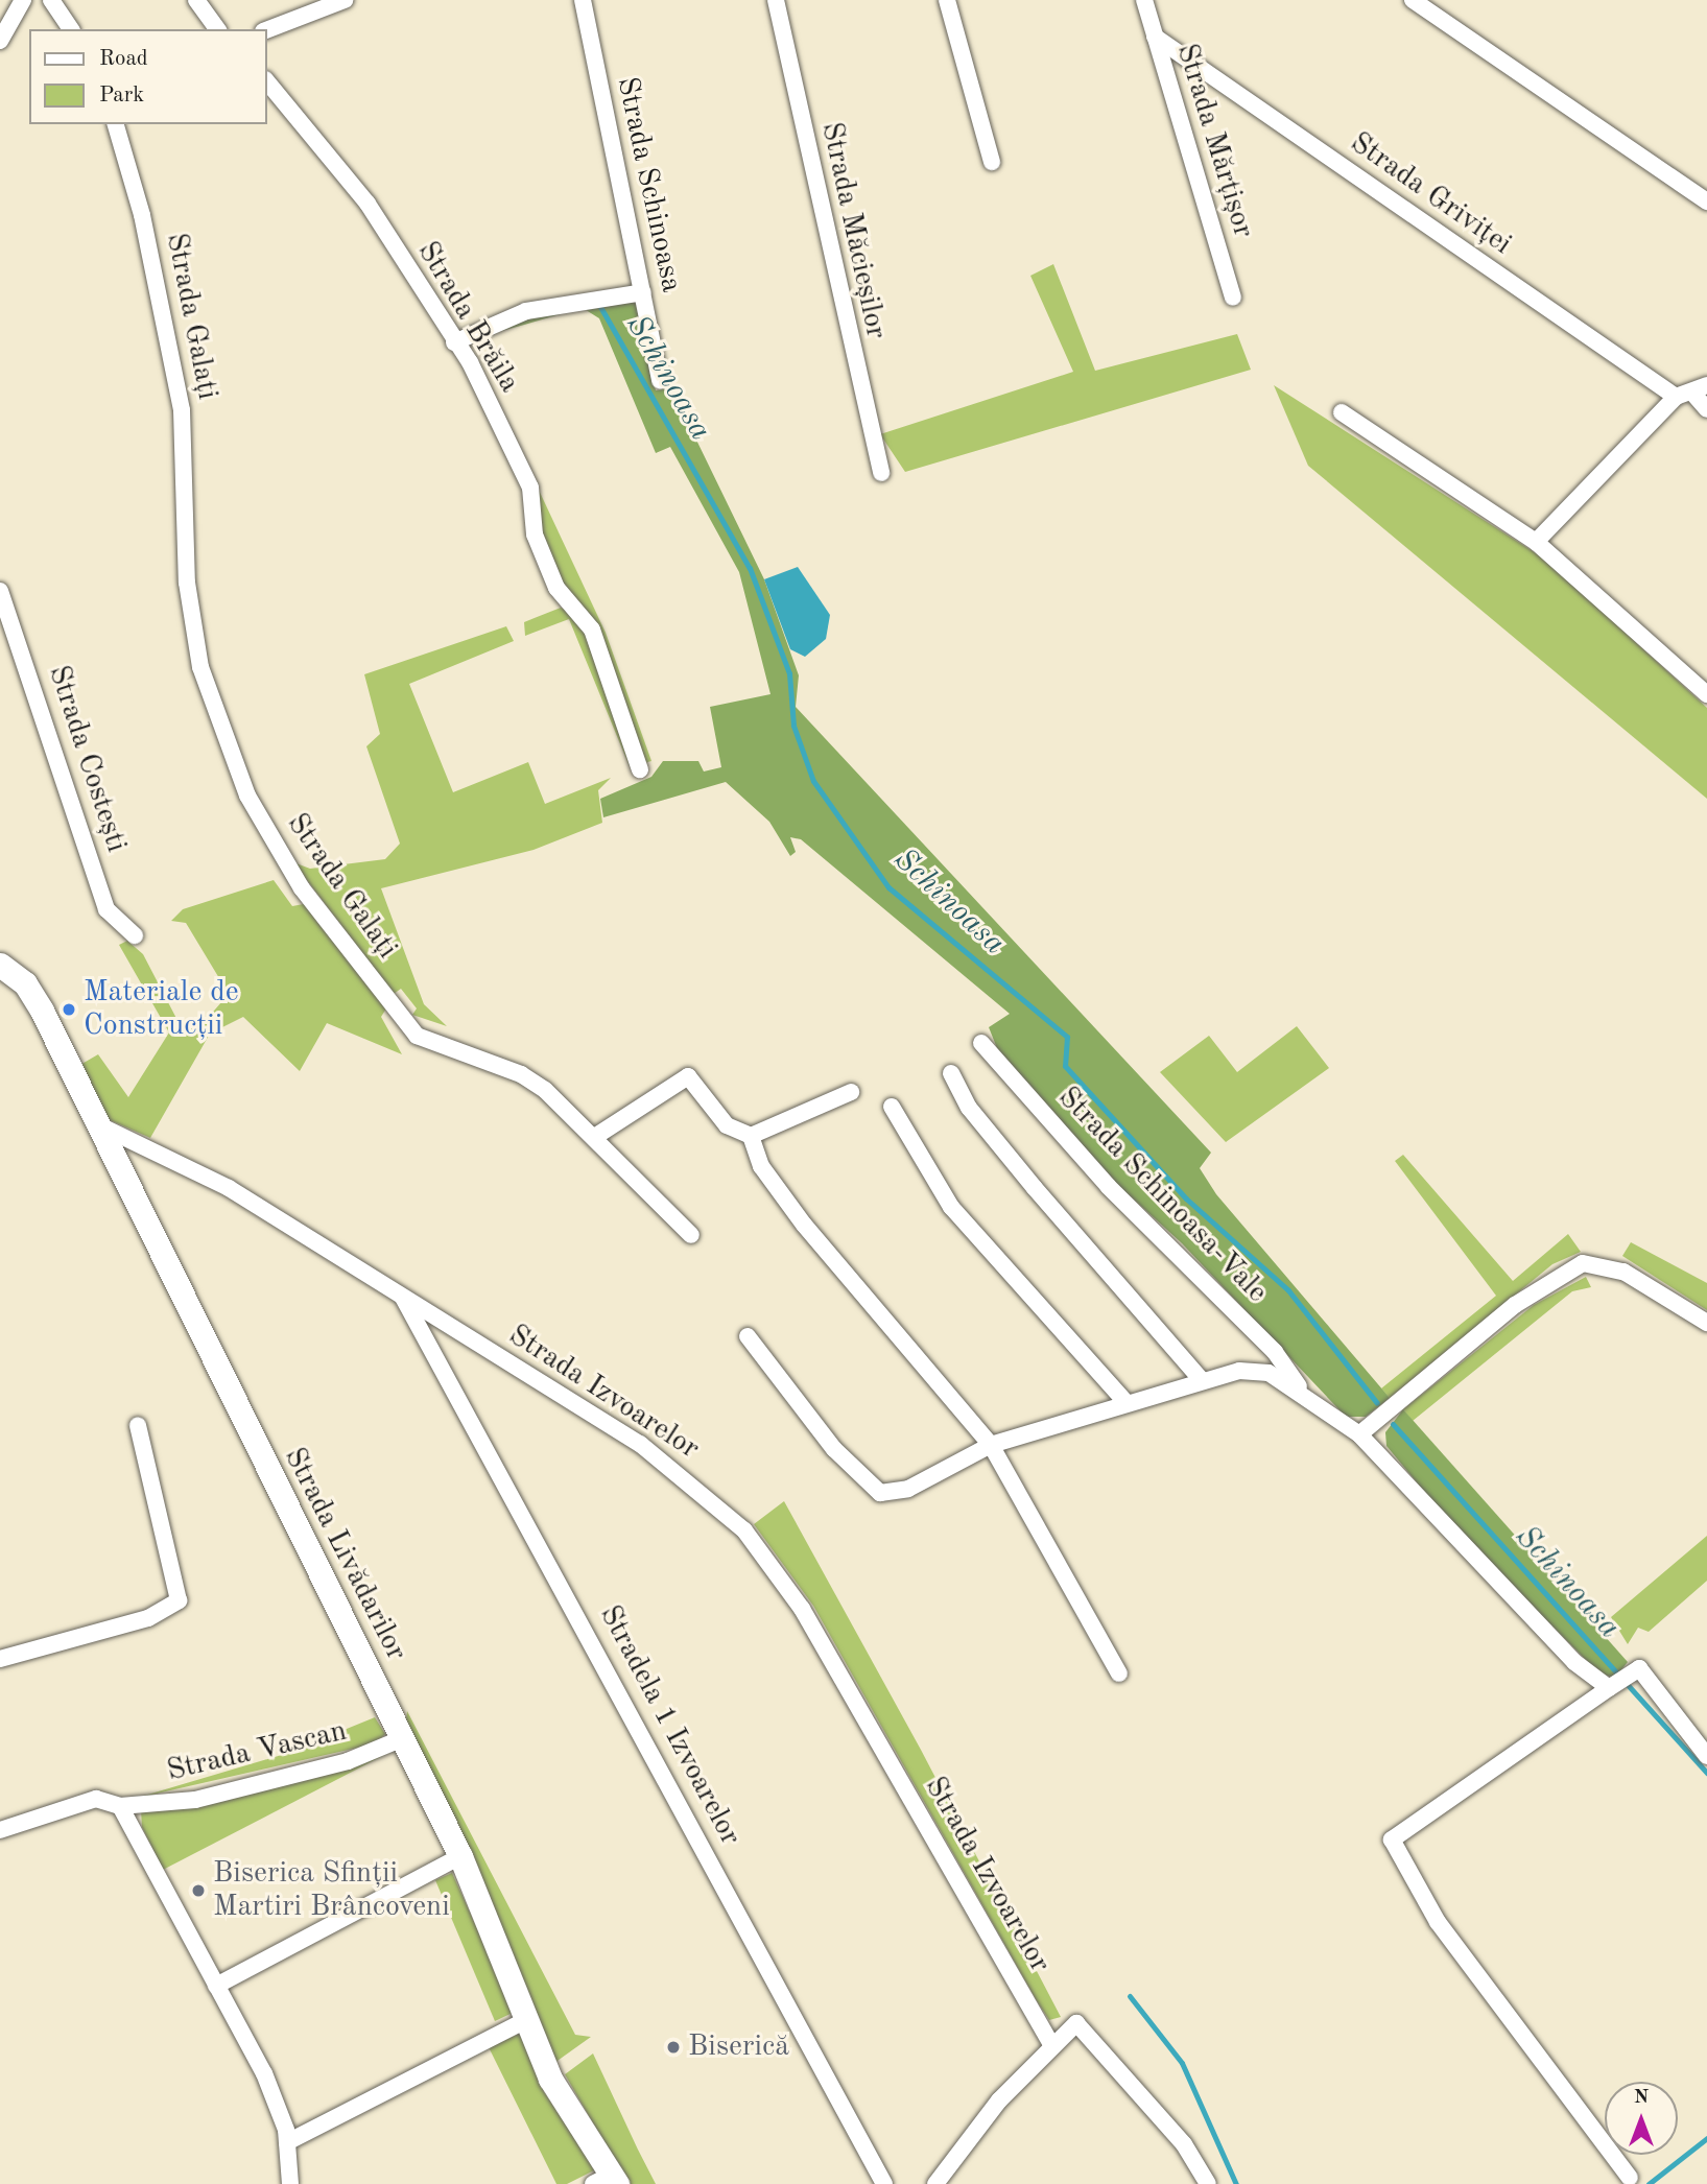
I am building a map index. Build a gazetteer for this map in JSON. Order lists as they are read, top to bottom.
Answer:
{
  "streets": {
    "street": [
      "Strada Mărțișor",
      "Strada Schinoasa",
      "Strada Griviței",
      "Strada Măcieșilor",
      "Strada Galați",
      "Strada Brăila",
      "Strada Costești",
      "Strada Schinoasa-Vale",
      "Strada Izvoarelor",
      "Strada Livădarilor",
      "Stradela 1 Izvoarelor",
      "Strada Vascan"
    ]
  },
  "crossings": [
    ["Strada Mărțișor", "Strada Griviței"],
    ["Strada Izvoarelor", "Strada Livădarilor"],
    ["Strada Izvoarelor", "Stradela 1 Izvoarelor"],
    ["Strada Livădarilor", "Strada Vascan"]
  ],
  "water": ["Schinoasa"],
  "places": ["Materiale de Construcții", "Biserica Sfinții Martiri Brâncoveni", "Biserică"],
  "legend": ["Road", "Park"],
  "north": "top"
}
